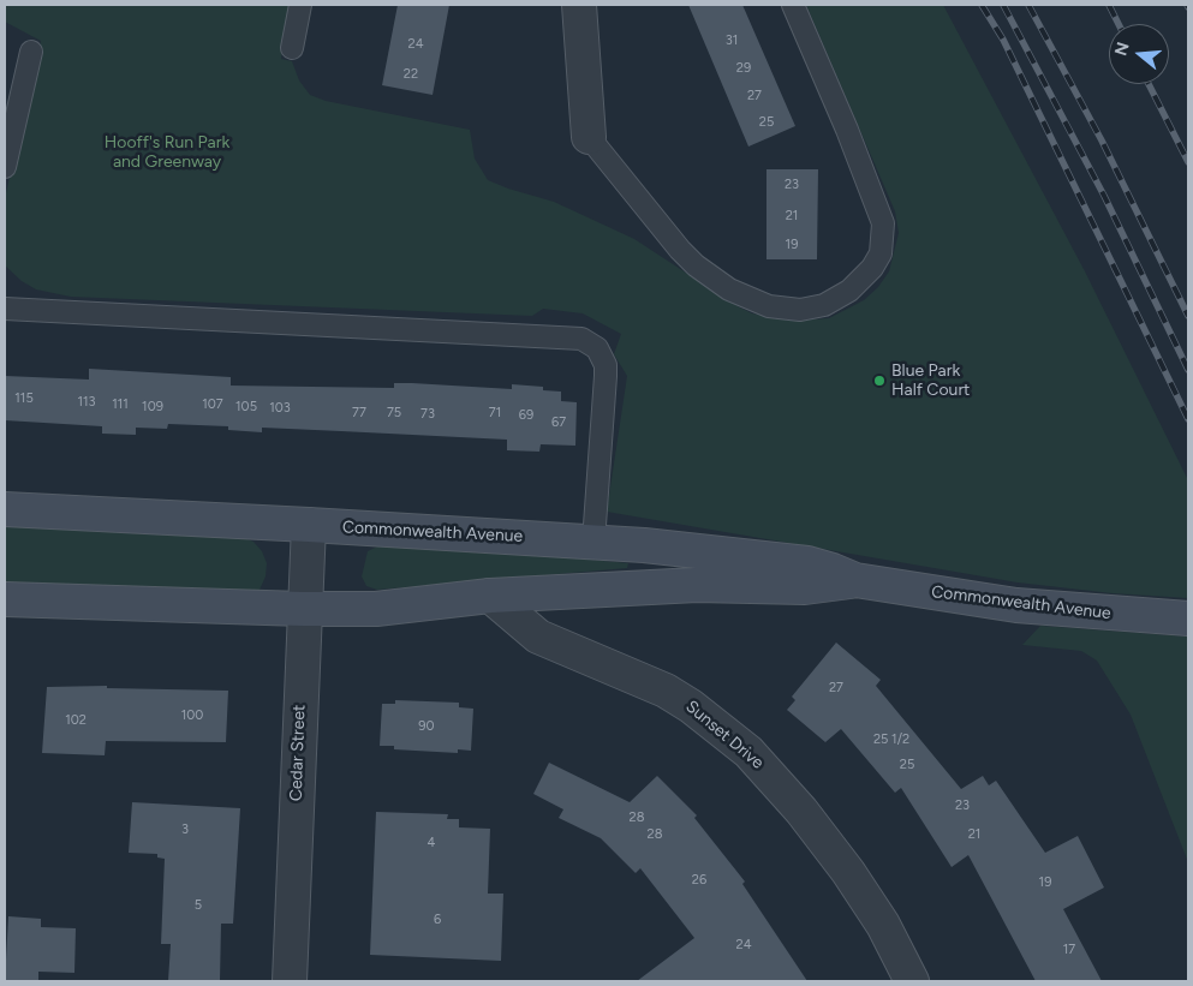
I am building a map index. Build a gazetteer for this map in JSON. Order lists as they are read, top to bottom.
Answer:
{
  "streets": {
    "street": ["Commonwealth Avenue", "Sunset Drive", "Cedar Street"]
  },
  "crossings": [
    ["Commonwealth Avenue", "Sunset Drive"],
    ["Commonwealth Avenue", "Cedar Street"]
  ],
  "parks": ["Hooff's Run Park and Greenway"],
  "places": ["Blue Park Half Court"],
  "house_numbers": [
    "31",
    "24",
    "29",
    "22",
    "27",
    "25",
    "23",
    "21",
    "19",
    "115",
    "113",
    "111",
    "107",
    "109",
    "105",
    "103",
    "77",
    "75",
    "71",
    "73",
    "69",
    "67",
    "27",
    "100",
    "102",
    "90",
    "25 1/2",
    "25",
    "23",
    "28",
    "3",
    "28",
    "21",
    "4",
    "26",
    "19",
    "5",
    "6",
    "24",
    "17"
  ],
  "north": "left"
}
